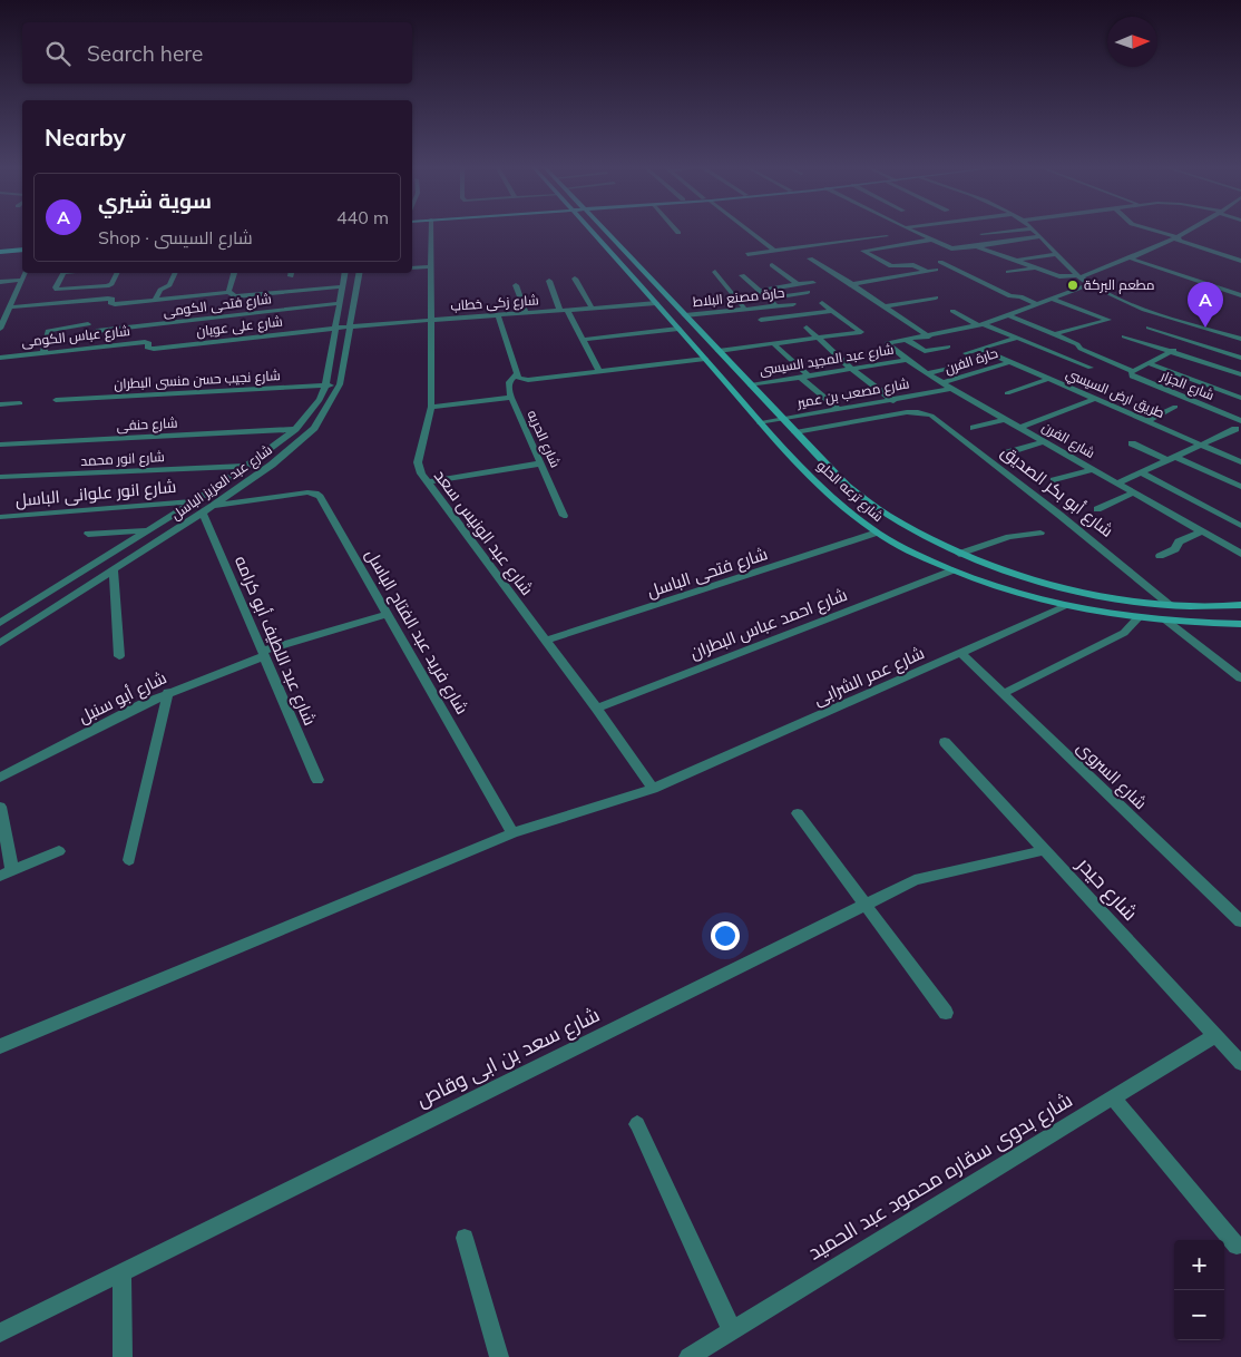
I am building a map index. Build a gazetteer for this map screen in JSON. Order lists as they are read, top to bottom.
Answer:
{
  "streets": {
    "street": [
      "حارة مصنع البلاط",
      "شارع زكى خطاب",
      "شارع فتحى الكومى",
      "شارع على عويان",
      "شارع عباس الكومى",
      "شارع عبد المجيد السيسى",
      "حارة الفرن",
      "شارع نجيب حسن منسى البطران",
      "شارع الجزار",
      "شارع مصعب بن عمير",
      "طريق ارض السيسي",
      "شارع حنفى",
      "شارع الحريه",
      "شارع الفرن",
      "شارع انور محمد",
      "شارع عبد العزيز الباسل",
      "شارع ترعه الحلو",
      "شارع أبو بكر الصديق",
      "شارع انور علوانى الباسل",
      "شارع عبد الونيس سعد",
      "شارع فتحى الباسل",
      "شارع احمد عباس البطران",
      "شارع فريد عبد الفتاح الباسل",
      "شارع عبد اللطيف أبو كرامه",
      "شارع عمر الشرابى",
      "شارع أبو سنبل",
      "شارع السروى",
      "شارع حيدر",
      "شارع سعد بن ابى وقاص",
      "شارع بدوى سقاره محمود عبد الحميد"
    ]
  },
  "crossings": [
    ["حارة مصنع البلاط", "شارع ترعه الحلو"],
    ["شارع زكى خطاب", "شارع على عويان"],
    ["شارع زكى خطاب", "شارع عبد العزيز الباسل"],
    ["شارع زكى خطاب", "شارع ترعه الحلو"],
    ["شارع زكى خطاب", "شارع عبد الونيس سعد"],
    ["شارع فتحى الكومى", "شارع عبد العزيز الباسل"],
    ["شارع على عويان", "شارع عباس الكومى"],
    ["شارع على عويان", "شارع عبد العزيز الباسل"],
    ["شارع عبد المجيد السيسى", "شارع الفرن"],
    ["شارع عبد المجيد السيسى", "شارع ترعه الحلو"],
    ["حارة الفرن", "طريق ارض السيسي"],
    ["حارة الفرن", "شارع الفرن"],
    ["شارع نجيب حسن منسى البطران", "شارع عبد العزيز الباسل"],
    ["شارع مصعب بن عمير", "شارع الفرن"],
    ["شارع مصعب بن عمير", "شارع ترعه الحلو"],
    ["شارع حنفى", "شارع عبد العزيز الباسل"],
    ["شارع انور محمد", "شارع عبد العزيز الباسل"],
    ["شارع عبد العزيز الباسل", "شارع انور علوانى الباسل"],
    ["شارع عبد العزيز الباسل", "شارع فريد عبد الفتاح الباسل"],
    ["شارع عبد العزيز الباسل", "شارع عبد اللطيف أبو كرامه"],
    ["شارع ترعه الحلو", "شارع أبو بكر الصديق"],
    ["شارع ترعه الحلو", "شارع فتحى الباسل"],
    ["شارع ترعه الحلو", "شارع احمد عباس البطران"],
    ["شارع ترعه الحلو", "شارع عمر الشرابى"],
    ["شارع عبد الونيس سعد", "شارع فتحى الباسل"],
    ["شارع عبد الونيس سعد", "شارع احمد عباس البطران"],
    ["شارع عبد الونيس سعد", "شارع عمر الشرابى"],
    ["شارع فريد عبد الفتاح الباسل", "شارع أبو سنبل"],
    ["شارع عبد اللطيف أبو كرامه", "شارع أبو سنبل"],
    ["شارع عمر الشرابى", "شارع السروى"],
    ["شارع حيدر", "شارع سعد بن ابى وقاص"],
    ["شارع حيدر", "شارع بدوى سقاره محمود عبد الحميد"]
  ],
  "places": ["مطعم البركة"],
  "north": "right",
  "page": {
    "search": "Search here",
    "heading": "Nearby",
    "list": [
      {
        "mark": "A",
        "name": "سوية شيري",
        "note": "Shop · شارع السيسى",
        "value": "440 m"
      }
    ],
    "pins": "A",
    "map_buttons": ["+", "−"]
  }
}
